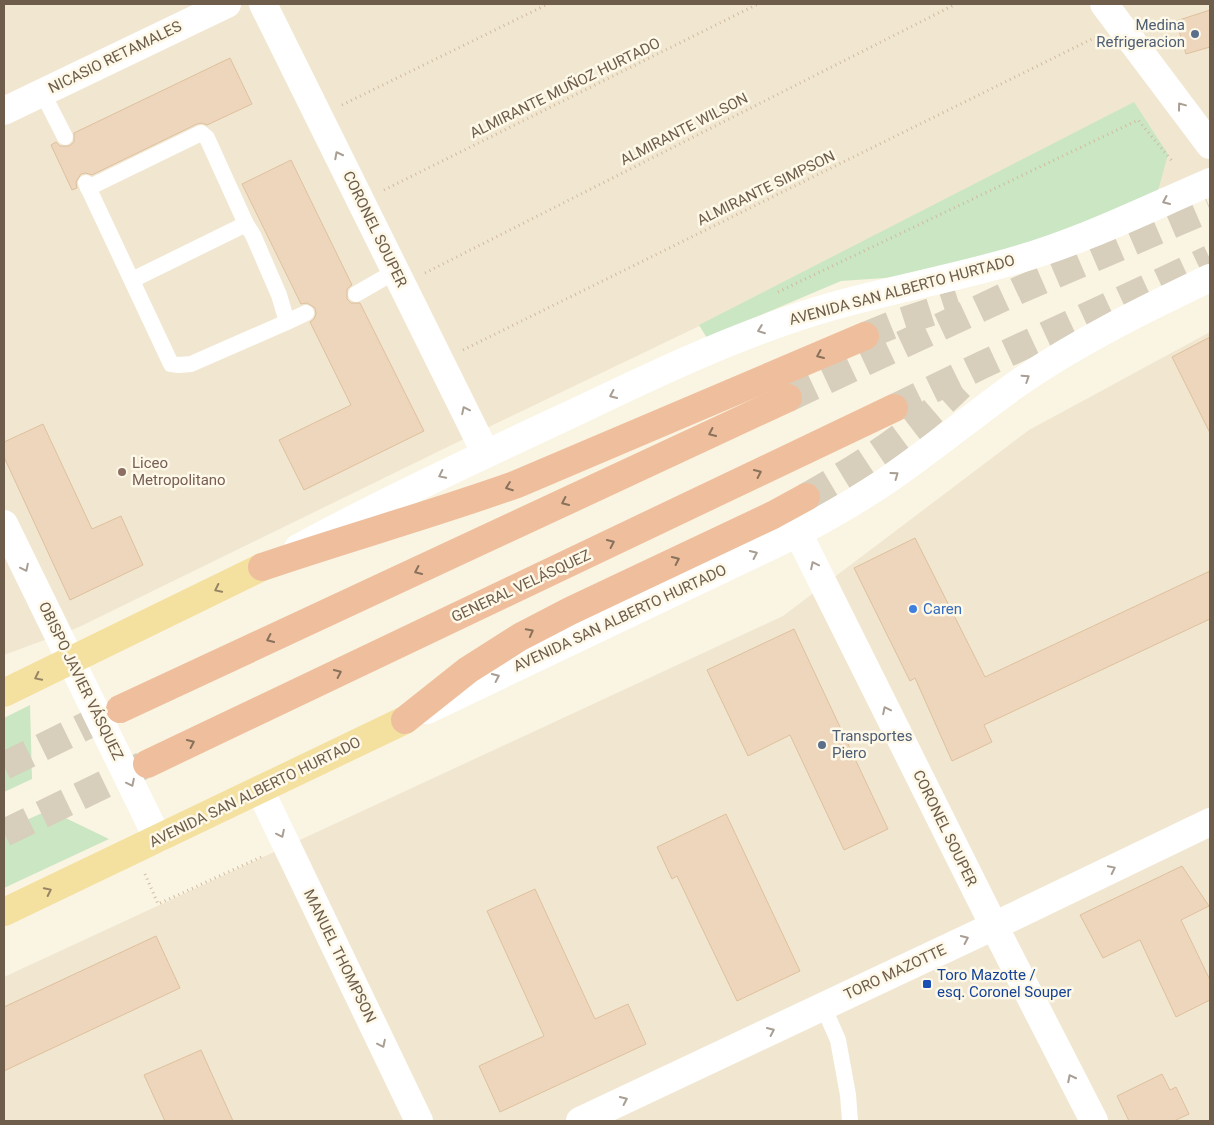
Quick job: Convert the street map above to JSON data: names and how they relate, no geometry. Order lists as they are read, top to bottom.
{
  "streets": {
    "highway": ["GENERAL VELÁSQUEZ"],
    "main road": ["AVENIDA SAN ALBERTO HURTADO"],
    "street": [
      "NICASIO RETAMALES",
      "CORONEL SOUPER",
      "OBISPO JAVIER VÁSQUEZ",
      "MANUEL THOMPSON",
      "TORO MAZOTTE"
    ],
    "path": ["ALMIRANTE MUÑOZ HURTADO", "ALMIRANTE WILSON", "ALMIRANTE SIMPSON"]
  },
  "crossings": [
    ["CORONEL SOUPER", "AVENIDA SAN ALBERTO HURTADO"],
    ["CORONEL SOUPER", "TORO MAZOTTE"],
    ["AVENIDA SAN ALBERTO HURTADO", "OBISPO JAVIER VÁSQUEZ"],
    ["AVENIDA SAN ALBERTO HURTADO", "MANUEL THOMPSON"]
  ],
  "one_way": [
    "CORONEL SOUPER",
    "OBISPO JAVIER VÁSQUEZ",
    "MANUEL THOMPSON",
    "TORO MAZOTTE"
  ],
  "places": {
    "other": [
      "Medina Refrigeracion",
      "Liceo Metropolitano",
      "Caren",
      "Transportes Piero"
    ],
    "transit": ["Toro Mazotte / esq. Coronel Souper"]
  }
}
